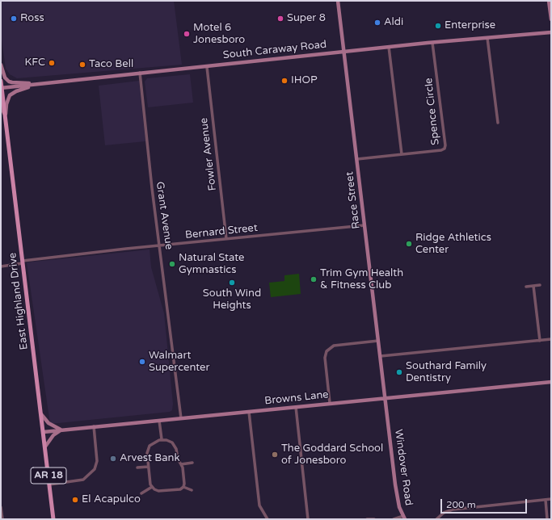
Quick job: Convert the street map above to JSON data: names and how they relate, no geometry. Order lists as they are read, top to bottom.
{
  "streets": {
    "main road": ["East Highland Drive", "AR 18"],
    "street": [
      "South Caraway Road",
      "Spence Circle",
      "Fowler Avenue",
      "Race Street",
      "Grant Avenue",
      "Bernard Street",
      "Browns Lane",
      "Windover Road"
    ]
  },
  "crossings": [
    ["South Caraway Road", "Spence Circle"],
    ["South Caraway Road", "Fowler Avenue"],
    ["South Caraway Road", "Race Street"],
    ["South Caraway Road", "Grant Avenue"],
    ["South Caraway Road", "East Highland Drive"],
    ["Spence Circle", "Race Street"],
    ["Fowler Avenue", "Bernard Street"],
    ["Race Street", "Bernard Street"],
    ["Race Street", "Browns Lane"],
    ["Race Street", "Windover Road"],
    ["Grant Avenue", "Bernard Street"],
    ["Grant Avenue", "Browns Lane"],
    ["Bernard Street", "East Highland Drive"],
    ["East Highland Drive", "Browns Lane"],
    ["Browns Lane", "Windover Road"]
  ],
  "places": [
    "Ross",
    "Super 8",
    "Aldi",
    "Enterprise",
    "Motel 6 Jonesboro",
    "KFC",
    "Taco Bell",
    "IHOP",
    "Ridge Athletics Center",
    "Natural State Gymnastics",
    "Trim Gym Health & Fitness Club",
    "South Wind Heights",
    "Walmart Supercenter",
    "Southard Family Dentistry",
    "The Goddard School of Jonesboro",
    "Arvest Bank",
    "El Acapulco"
  ],
  "scale_bar": "200 m"
}
